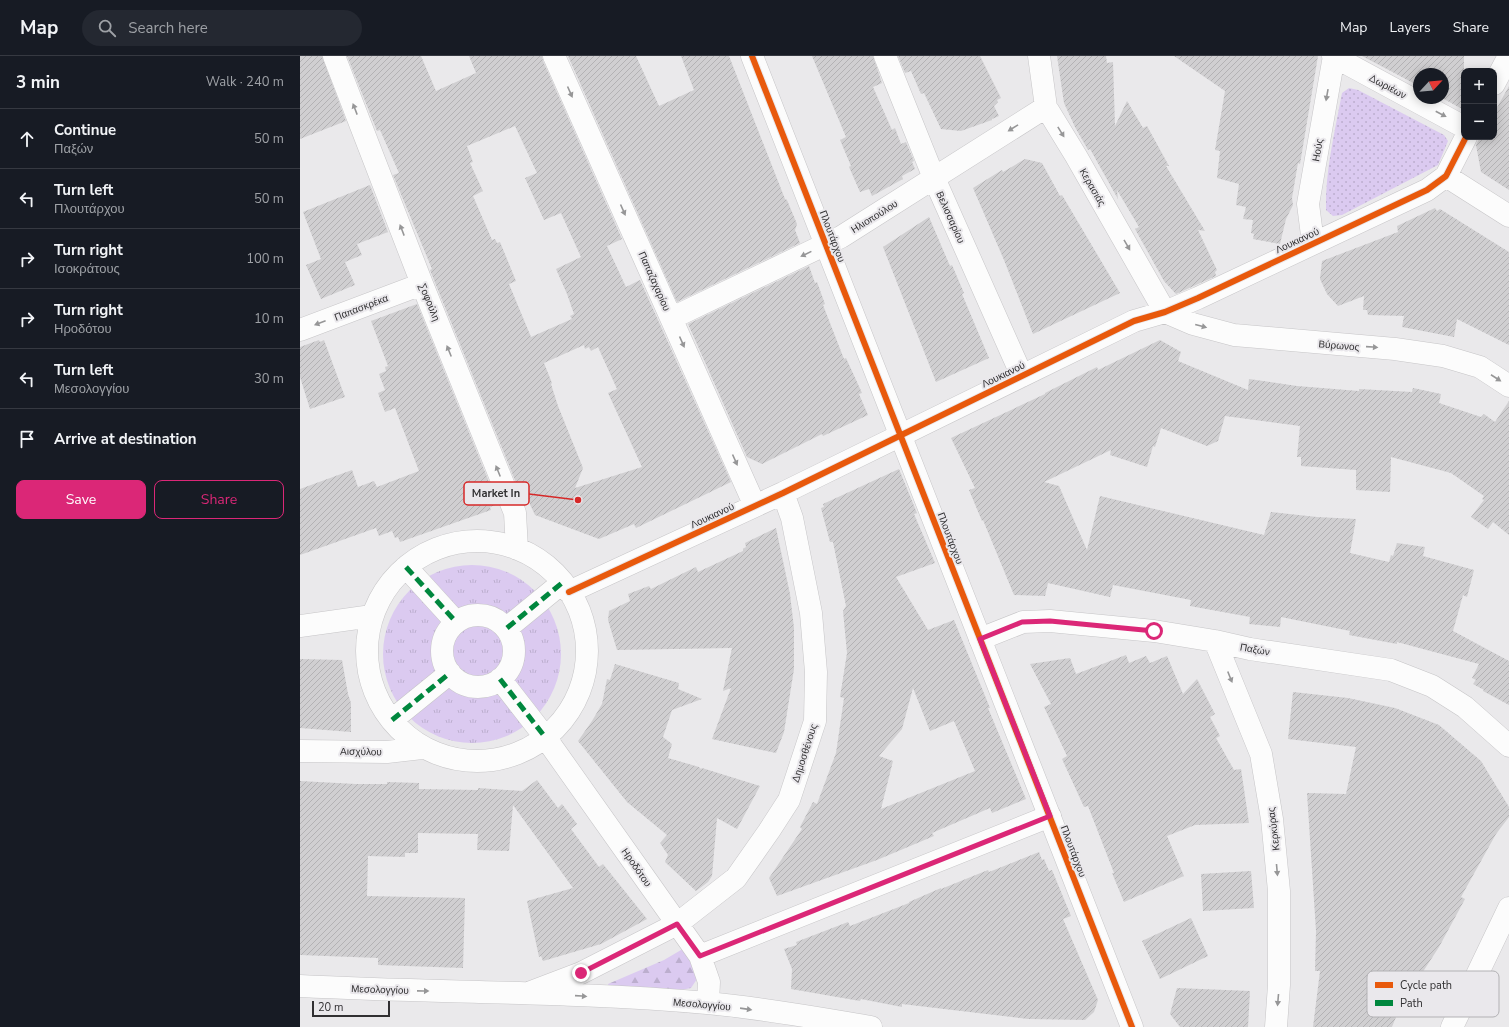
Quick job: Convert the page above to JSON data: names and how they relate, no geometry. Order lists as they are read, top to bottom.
{
  "streets": {
    "street": [
      "Δωριέων",
      "Ηούς",
      "Κερασιάς",
      "Ηλιοπούλου",
      "Βελισσαρίου",
      "Πλουτάρχου",
      "Λουκιανού",
      "Παπαζαχαρίου",
      "Σοφούλη",
      "Παπασκρέκα",
      "Βύρωνος",
      "Παξών",
      "Αισχύλου",
      "Δημοσθένους",
      "Κερκύρας",
      "Ηροδότου",
      "Μεσολογγίου"
    ]
  },
  "crossings": [
    ["Δωριέων", "Ηούς"],
    ["Ηούς", "Λουκιανού"],
    ["Κερασιάς", "Ηλιοπούλου"],
    ["Κερασιάς", "Λουκιανού"],
    ["Κερασιάς", "Βύρωνος"],
    ["Ηλιοπούλου", "Βελισσαρίου"],
    ["Ηλιοπούλου", "Πλουτάρχου"],
    ["Ηλιοπούλου", "Παπαζαχαρίου"],
    ["Βελισσαρίου", "Λουκιανού"],
    ["Πλουτάρχου", "Λουκιανού"],
    ["Πλουτάρχου", "Παξών"],
    ["Λουκιανού", "Παπαζαχαρίου"],
    ["Λουκιανού", "Βύρωνος"],
    ["Λουκιανού", "Δημοσθένους"],
    ["Λουκιανού", "Ηροδότου"],
    ["Σοφούλη", "Παπασκρέκα"],
    ["Παξών", "Κερκύρας"],
    ["Δημοσθένους", "Ηροδότου"],
    ["Δημοσθένους", "Μεσολογγίου"],
    ["Ηροδότου", "Μεσολογγίου"]
  ],
  "one_way": [
    "Δωριέων",
    "Ηούς",
    "Κερασιάς",
    "Ηλιοπούλου",
    "Παπαζαχαρίου",
    "Σοφούλη",
    "Παπασκρέκα",
    "Βύρωνος",
    "Κερκύρας",
    "Μεσολογγίου"
  ],
  "places": ["Market In"],
  "legend": ["Cycle path", "Path"],
  "scale_bar": "20 m",
  "north": "top right",
  "page": {
    "header": "Map",
    "search": "Search here",
    "nav": ["Map", "Layers", "Share"],
    "heading": ["3 min", "Walk · 240 m"],
    "map_buttons": ["+", "−"],
    "list": [
      ["Continue", "Παξών", "50 m"],
      ["Turn left", "Πλουτάρχου", "50 m"],
      ["Turn right", "Ισοκράτους", "100 m"],
      ["Turn right", "Ηροδότου", "10 m"],
      ["Turn left", "Μεσολογγίου", "30 m"],
      "Arrive at destination"
    ],
    "buttons": ["Save", "Share"],
    "scale": "20 m"
  }
}
